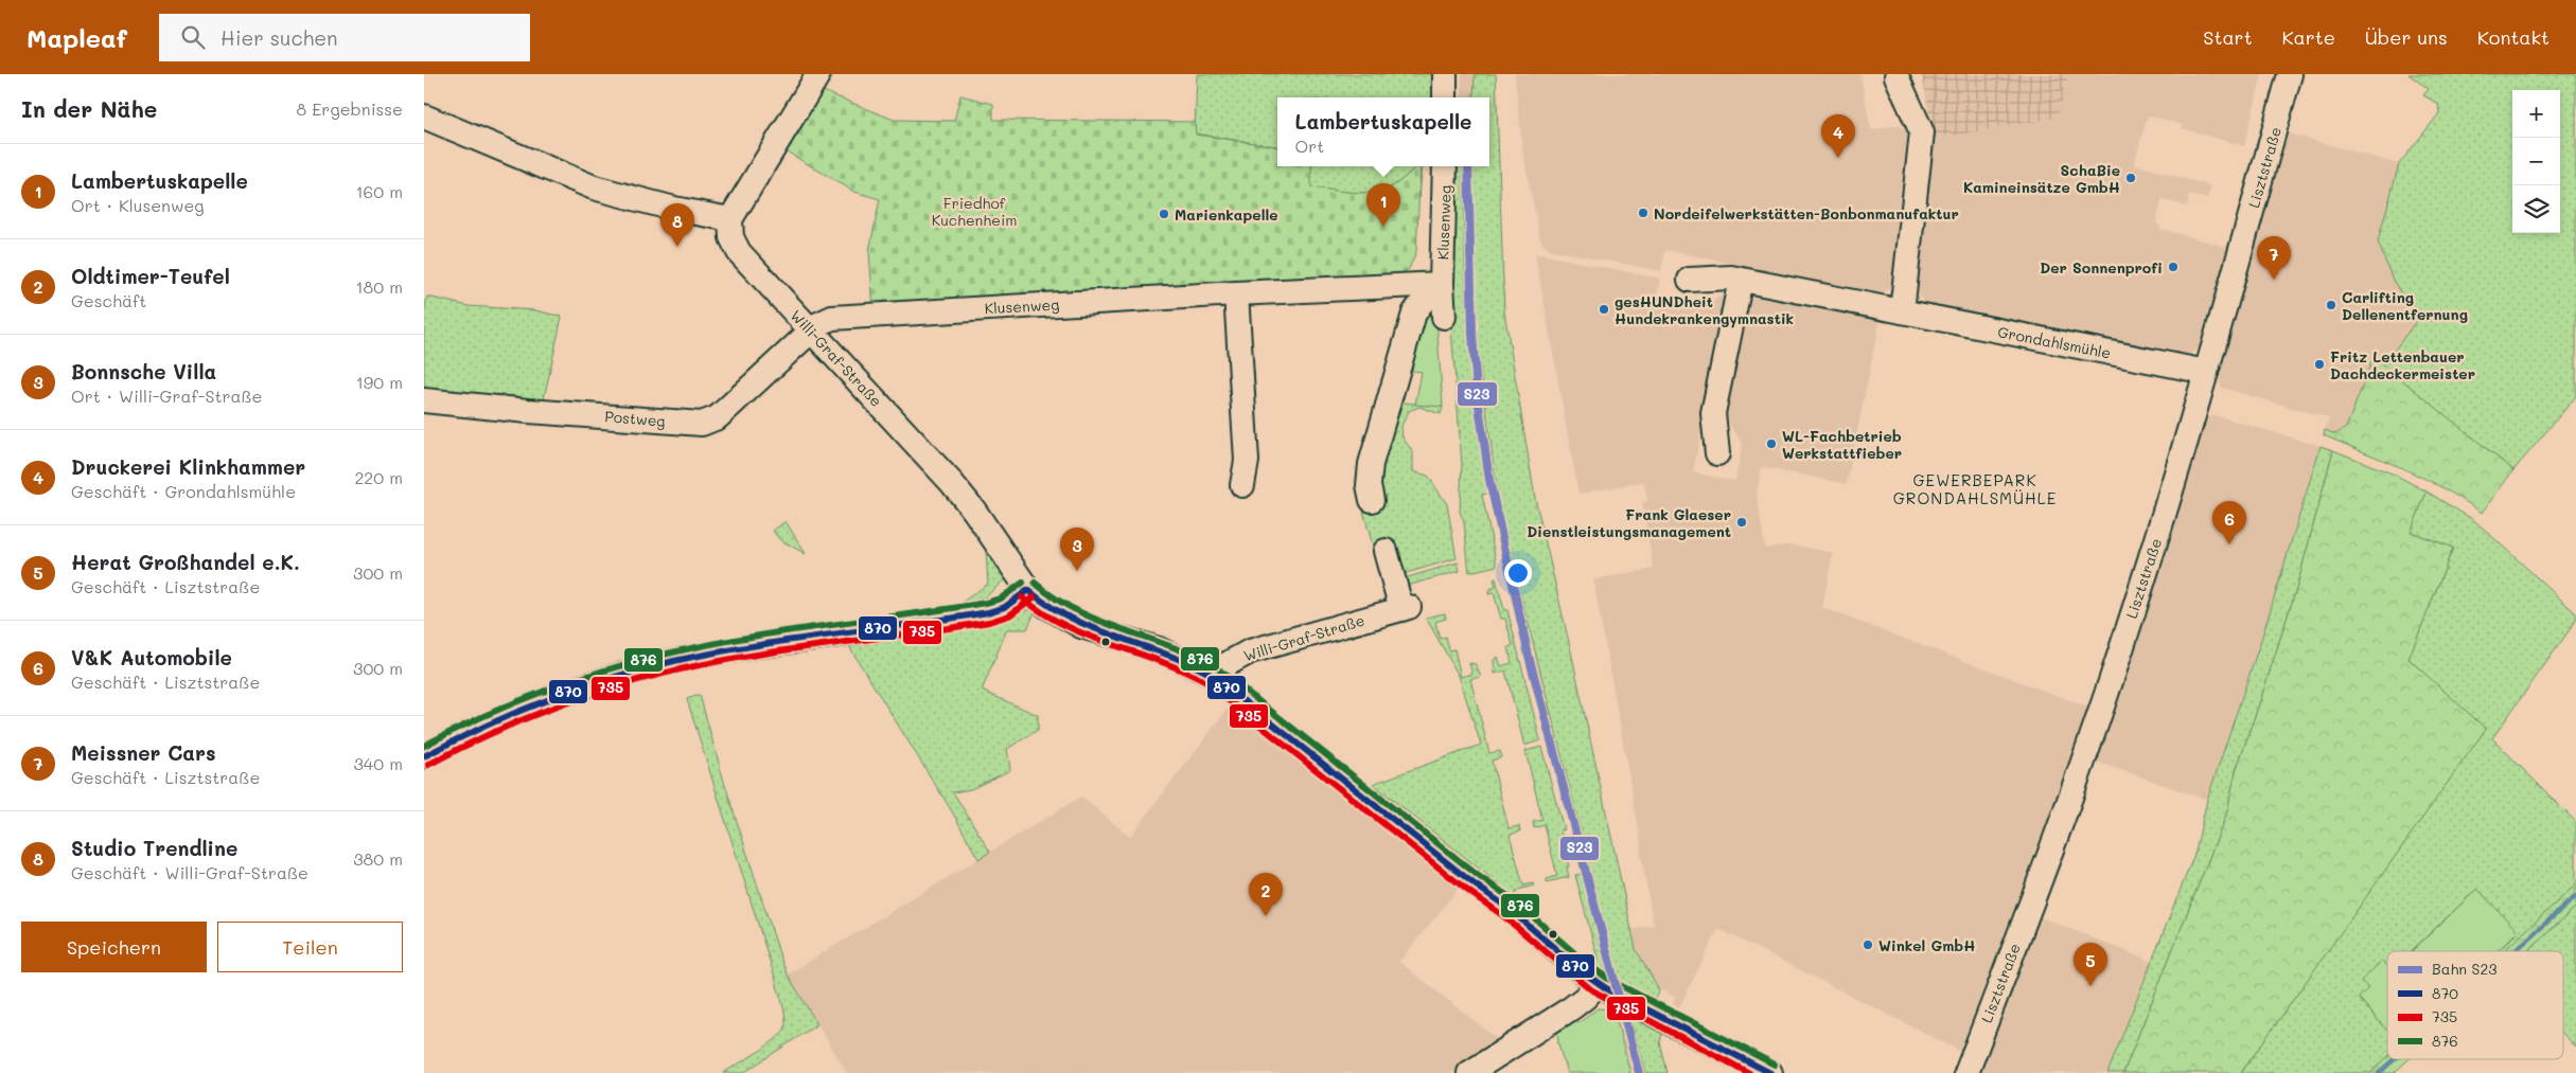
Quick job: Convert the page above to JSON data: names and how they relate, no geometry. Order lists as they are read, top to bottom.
{
  "streets": {
    "street": [
      "Lisztstraße",
      "Klusenweg",
      "Grondahlsmühle",
      "Willi-Graf-Straße",
      "Postweg"
    ]
  },
  "crossings": [
    ["Lisztstraße", "Grondahlsmühle"],
    ["Klusenweg", "Willi-Graf-Straße"],
    ["Klusenweg", "Postweg"],
    ["Willi-Graf-Straße", "Postweg"]
  ],
  "districts": ["GEWERBEPARK GRONDAHLSMÜHLE"],
  "parks": ["Friedhof Kuchenheim"],
  "places": [
    "SchaBie Kamineinsätze GmbH",
    "Nordeifelwerkstätten-Bonbonmanufaktur",
    "Marienkapelle",
    "Der Sonnenprofi",
    "Carlifting Dellenentfernung",
    "gesHUNDheit Hundekrankengymnastik",
    "Fritz Lettenbauer Dachdeckermeister",
    "WL-Fachbetrieb Werkstattfieber",
    "Frank Glaeser Dienstleistungsmanagement",
    "Winkel GmbH"
  ],
  "lines": [
    "rail line S23",
    "transit line 876",
    "transit line 870",
    "transit line 735"
  ],
  "legend": [
    "Bahn S23",
    "870",
    "735",
    "876"
  ],
  "page": {
    "header": "Mapleaf",
    "search": "Hier suchen",
    "nav": [
      "Start",
      "Karte",
      "Über uns",
      "Kontakt"
    ],
    "heading": ["In der Nähe", "8 Ergebnisse"],
    "map_buttons": ["+", "−"],
    "popup": ["Lambertuskapelle", "Ort"],
    "pins": [
      "4",
      "1",
      "8",
      "7",
      "6",
      "3",
      "2",
      "5"
    ],
    "list": [
      {
        "mark": "1",
        "name": "Lambertuskapelle",
        "note": "Ort · Klusenweg",
        "value": "160 m"
      },
      {
        "mark": "2",
        "name": "Oldtimer-Teufel",
        "note": "Geschäft",
        "value": "180 m"
      },
      {
        "mark": "3",
        "name": "Bonnsche Villa",
        "note": "Ort · Willi-Graf-Straße",
        "value": "190 m"
      },
      {
        "mark": "4",
        "name": "Druckerei Klinkhammer",
        "note": "Geschäft · Grondahlsmühle",
        "value": "220 m"
      },
      {
        "mark": "5",
        "name": "Herat Großhandel e.K.",
        "note": "Geschäft · Lisztstraße",
        "value": "300 m"
      },
      {
        "mark": "6",
        "name": "V&K Automobile",
        "note": "Geschäft · Lisztstraße",
        "value": "300 m"
      },
      {
        "mark": "7",
        "name": "Meissner Cars",
        "note": "Geschäft · Lisztstraße",
        "value": "340 m"
      },
      {
        "mark": "8",
        "name": "Studio Trendline",
        "note": "Geschäft · Willi-Graf-Straße",
        "value": "380 m"
      }
    ],
    "buttons": ["Speichern", "Teilen"]
  }
}
